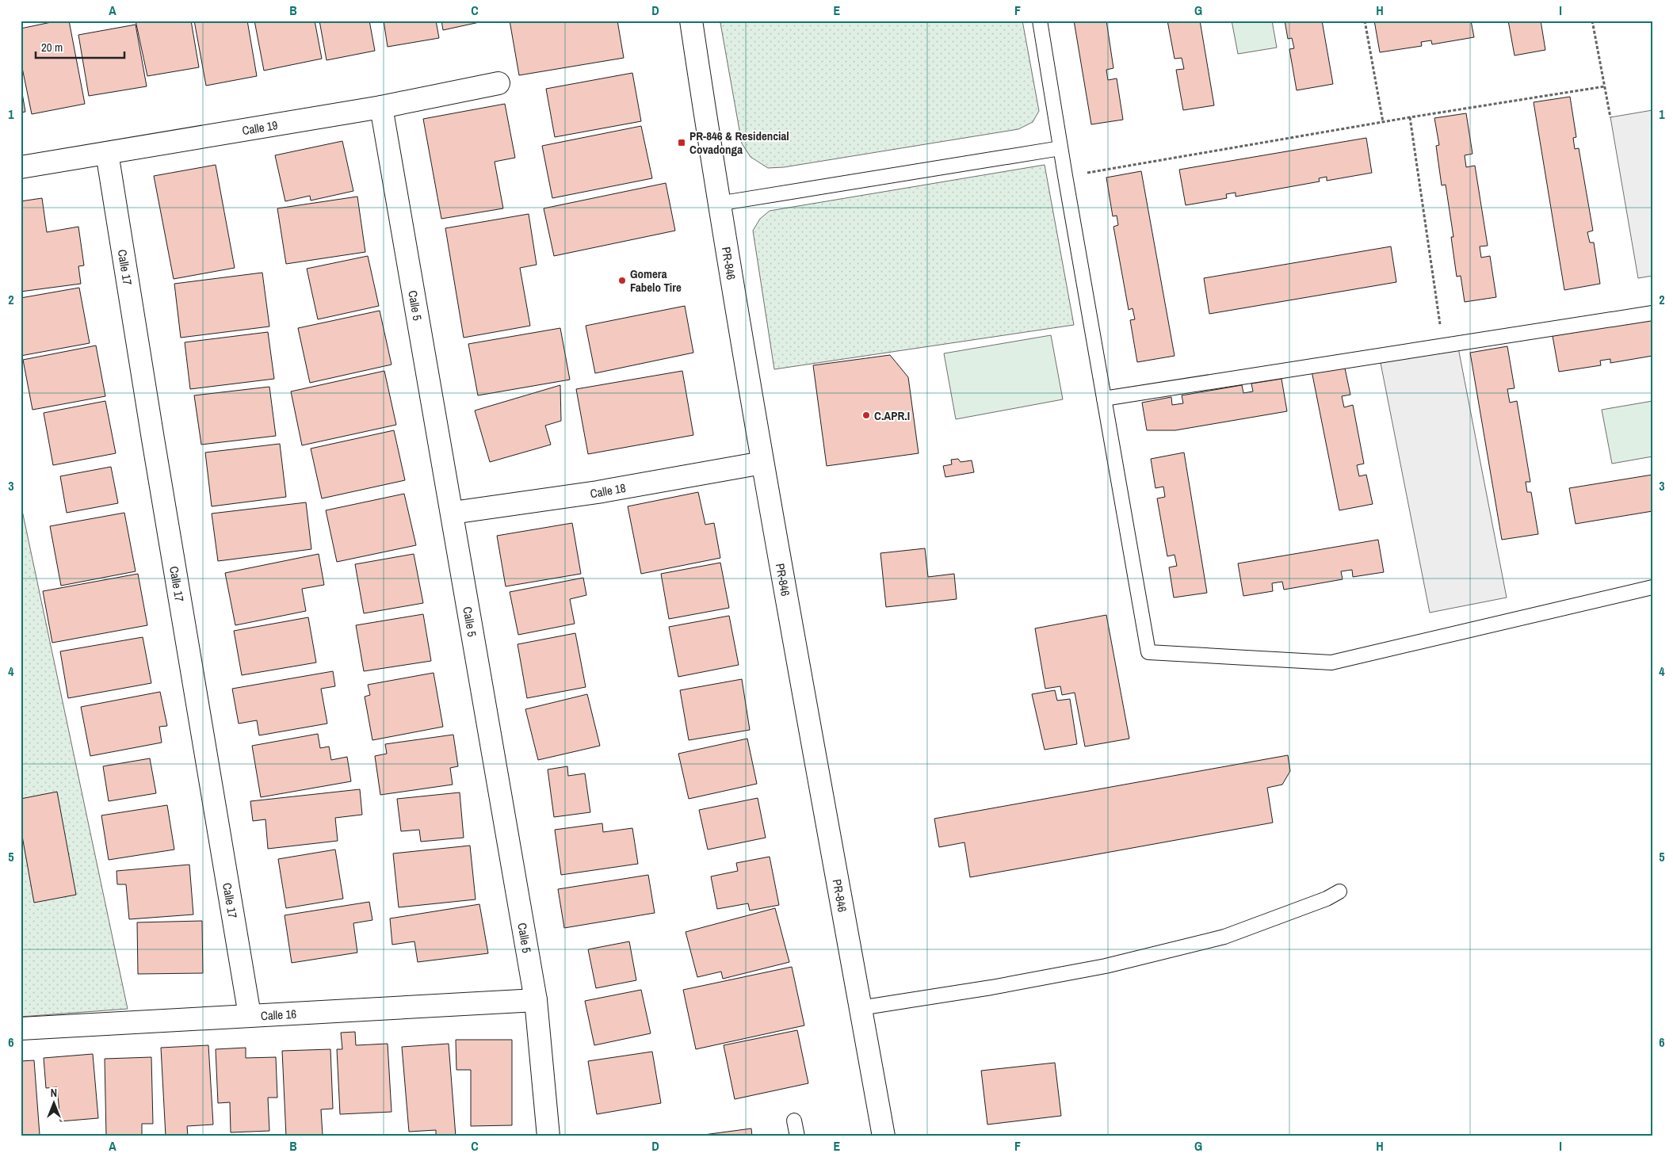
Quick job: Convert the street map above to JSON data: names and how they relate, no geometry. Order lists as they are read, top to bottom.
{
  "streets": {
    "street": [
      "Calle 19",
      "PR-846",
      "Calle 17",
      "Calle 5",
      "Calle 18",
      "Calle 16"
    ]
  },
  "crossings": [
    ["Calle 19", "Calle 17"],
    ["Calle 19", "Calle 5"],
    ["PR-846", "Calle 18"],
    ["Calle 17", "Calle 16"],
    ["Calle 5", "Calle 18"],
    ["Calle 5", "Calle 16"]
  ],
  "places": {
    "transit": ["PR-846 & Residencial Covadonga"],
    "other": ["Gomera Fabelo Tire", "C.APR.I"]
  },
  "scale_bar": "20 m",
  "north": "top",
  "grid": {
    "columns": [
      "A",
      "B",
      "C",
      "D",
      "E",
      "F",
      "G",
      "H",
      "I"
    ],
    "rows": [
      "1",
      "2",
      "3",
      "4",
      "5",
      "6"
    ]
  }
}
